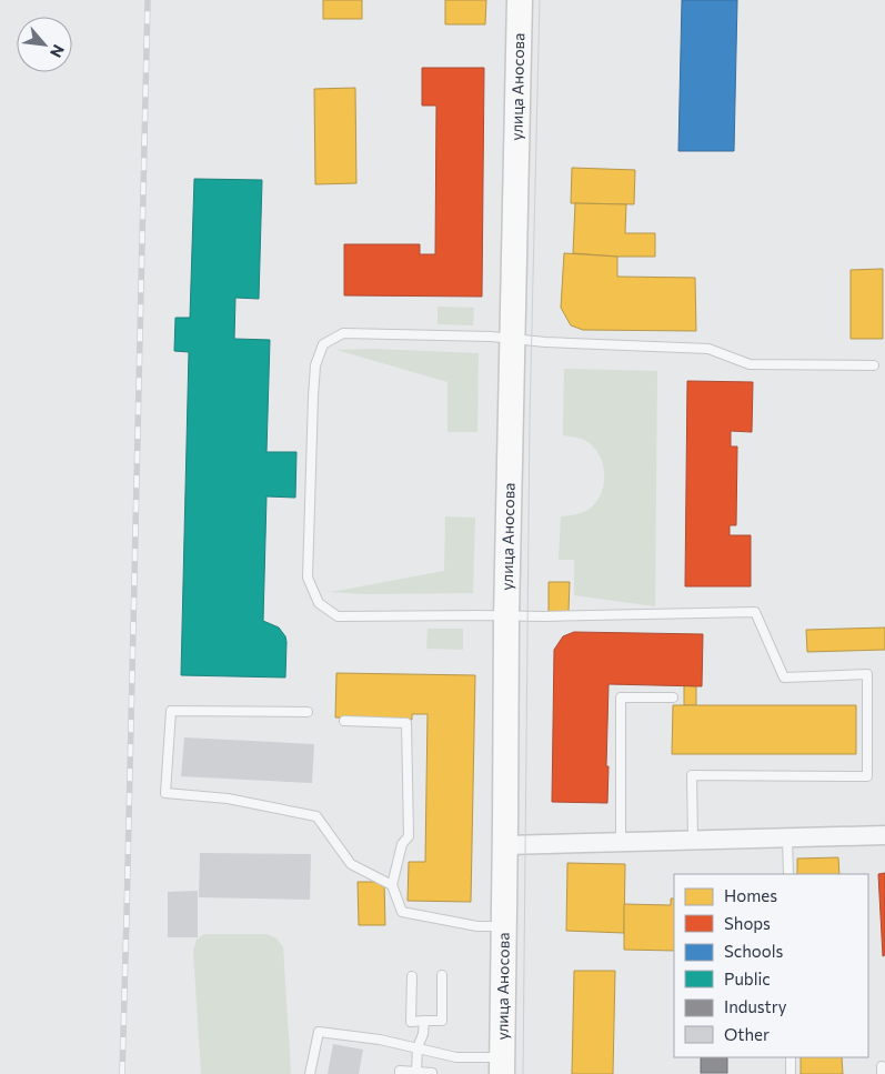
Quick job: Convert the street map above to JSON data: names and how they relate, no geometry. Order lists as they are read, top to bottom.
{
  "streets": {
    "main road": ["улица Аносова"]
  },
  "legend": [
    "Homes",
    "Shops",
    "Schools",
    "Public",
    "Industry",
    "Other"
  ],
  "north": "bottom right"
}
